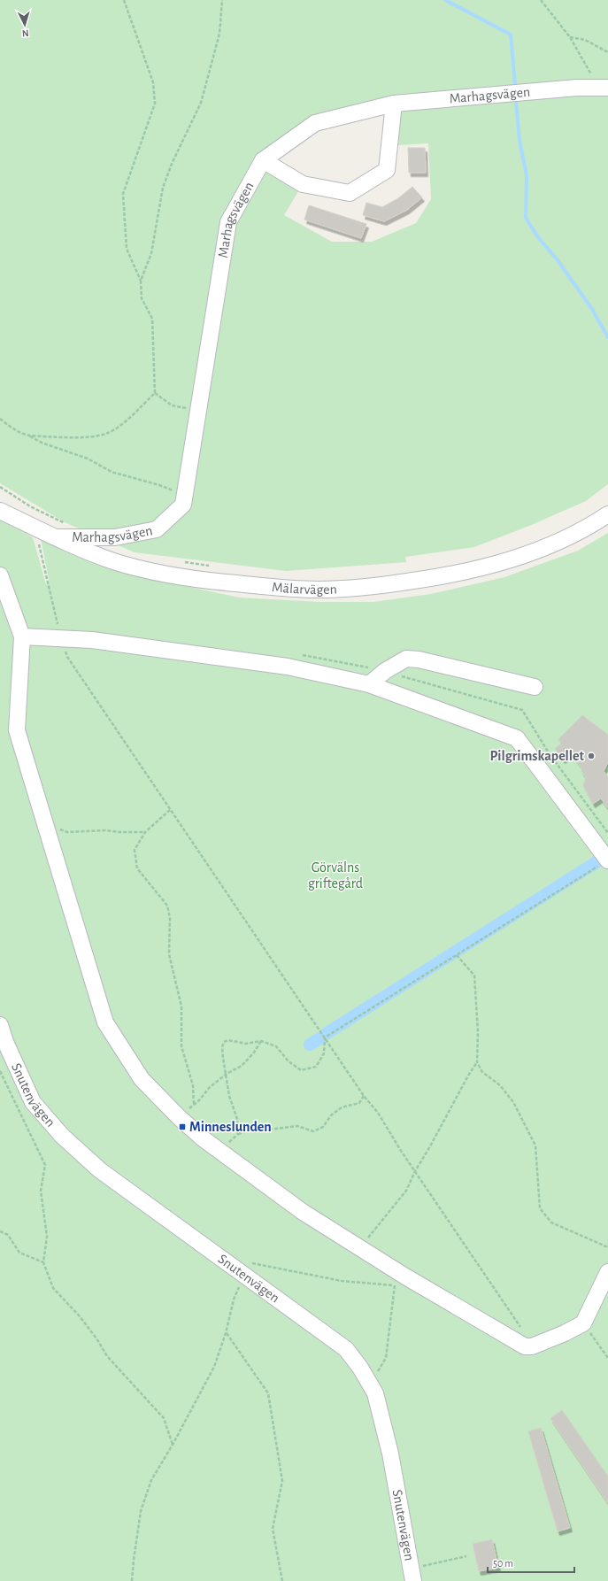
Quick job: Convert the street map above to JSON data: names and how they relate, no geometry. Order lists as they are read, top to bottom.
{
  "streets": {
    "street": ["Marhagsvägen", "Mälarvägen", "Snutenvägen"]
  },
  "crossings": [
    ["Marhagsvägen", "Mälarvägen"]
  ],
  "parks": ["Görvälns griftegård"],
  "places": {
    "other": ["Pilgrimskapellet"],
    "transit": ["Minneslunden"]
  },
  "scale_bar": "50 m",
  "north": "bottom"
}
